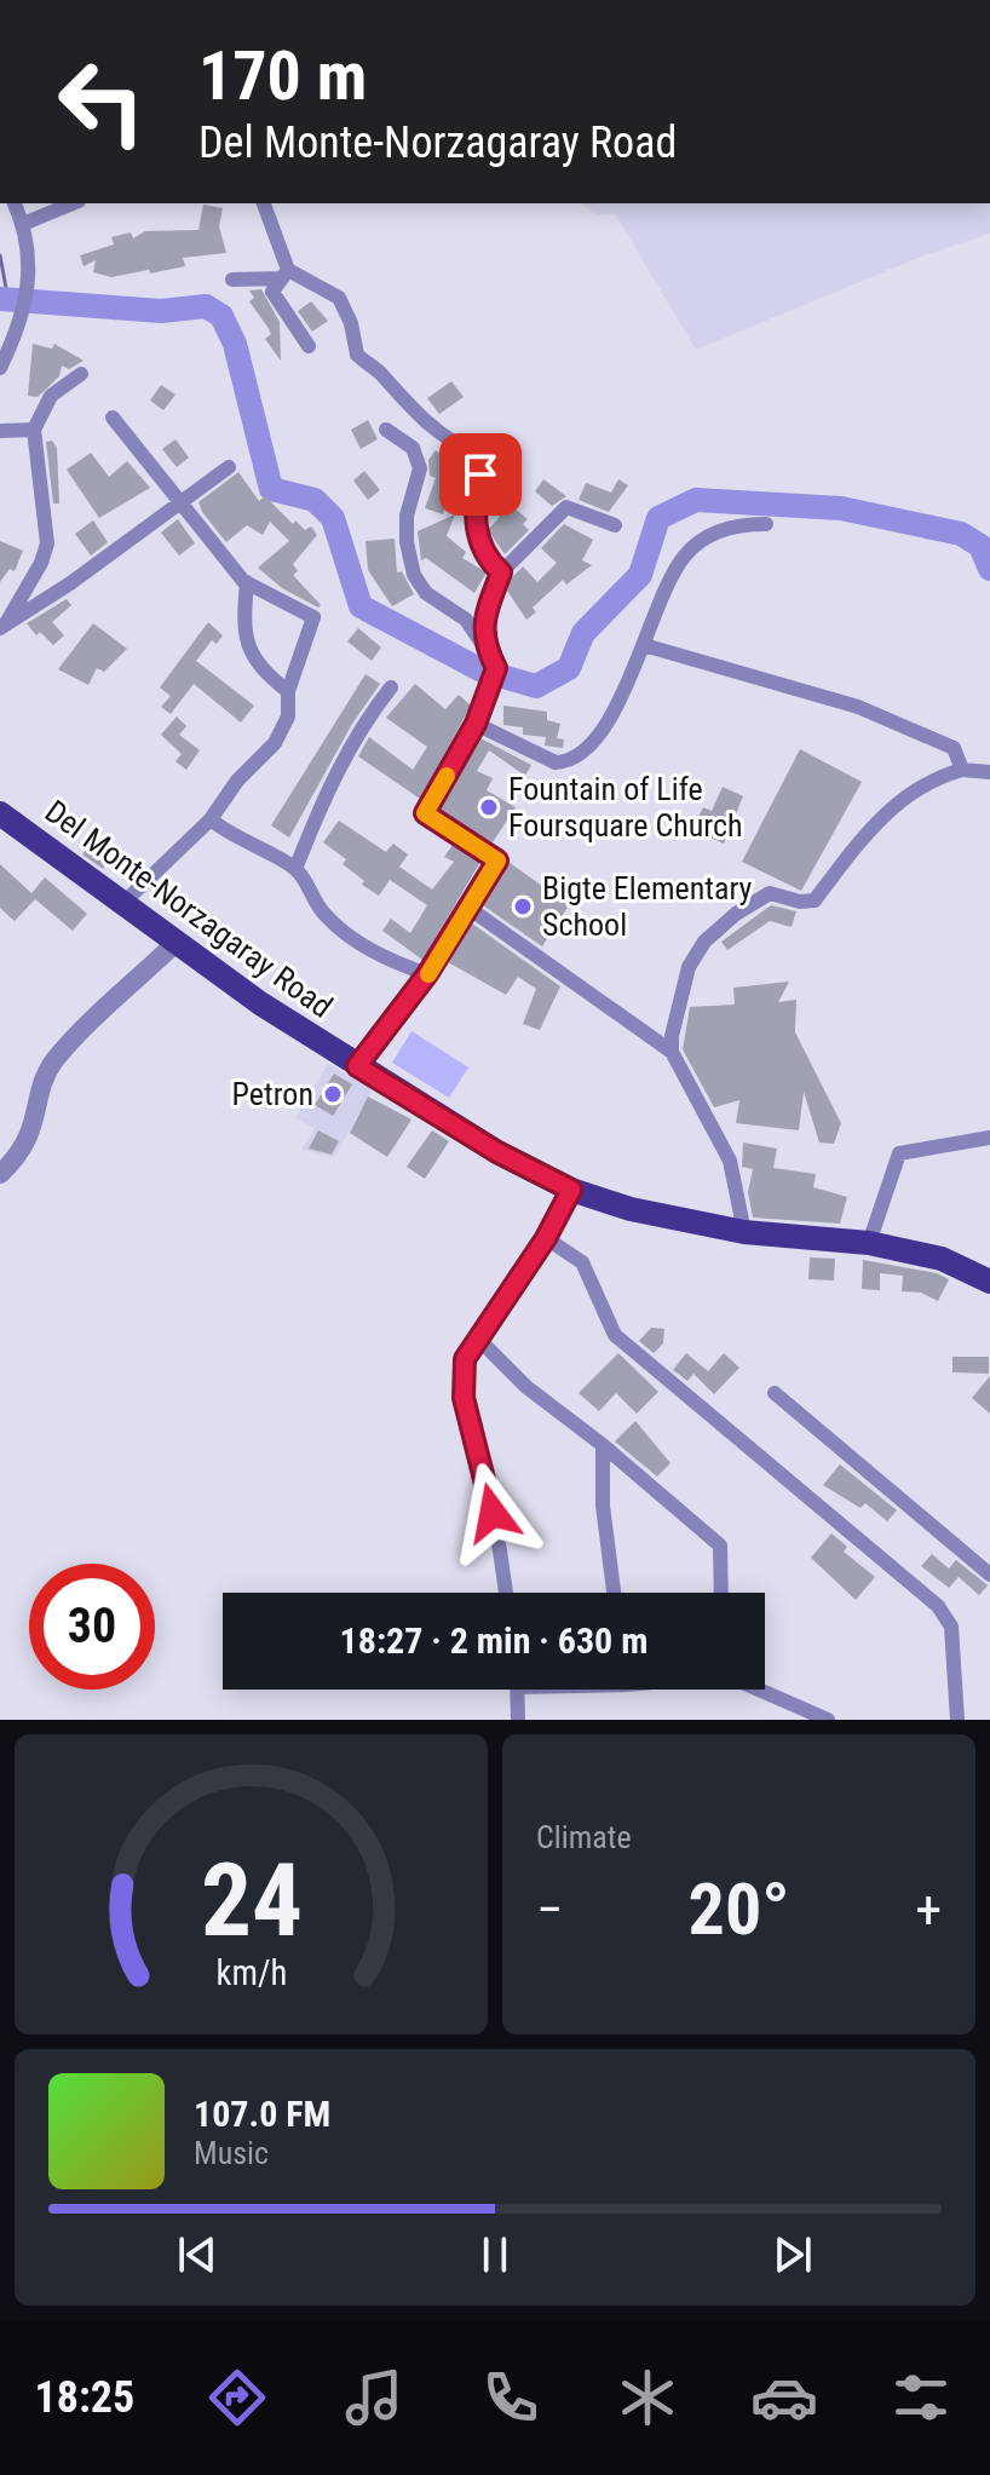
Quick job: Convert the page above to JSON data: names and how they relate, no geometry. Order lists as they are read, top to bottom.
{
  "streets": {
    "main road": ["Del Monte-Norzagaray Road"]
  },
  "places": ["Fountain of Life Foursquare Church", "Bigte Elementary School", "Petron"],
  "page": {
    "turn": ["170 m", "Del Monte-Norzagaray Road"],
    "limit": "30",
    "trip": "18:27 · 2 min · 630 m",
    "tile": "Climate",
    "heat": ["−", "20°", "+"],
    "song": ["107.0 FM", "Music"],
    "tabs": "18:25",
    "gauge": ["24", "km/h"]
  }
}
